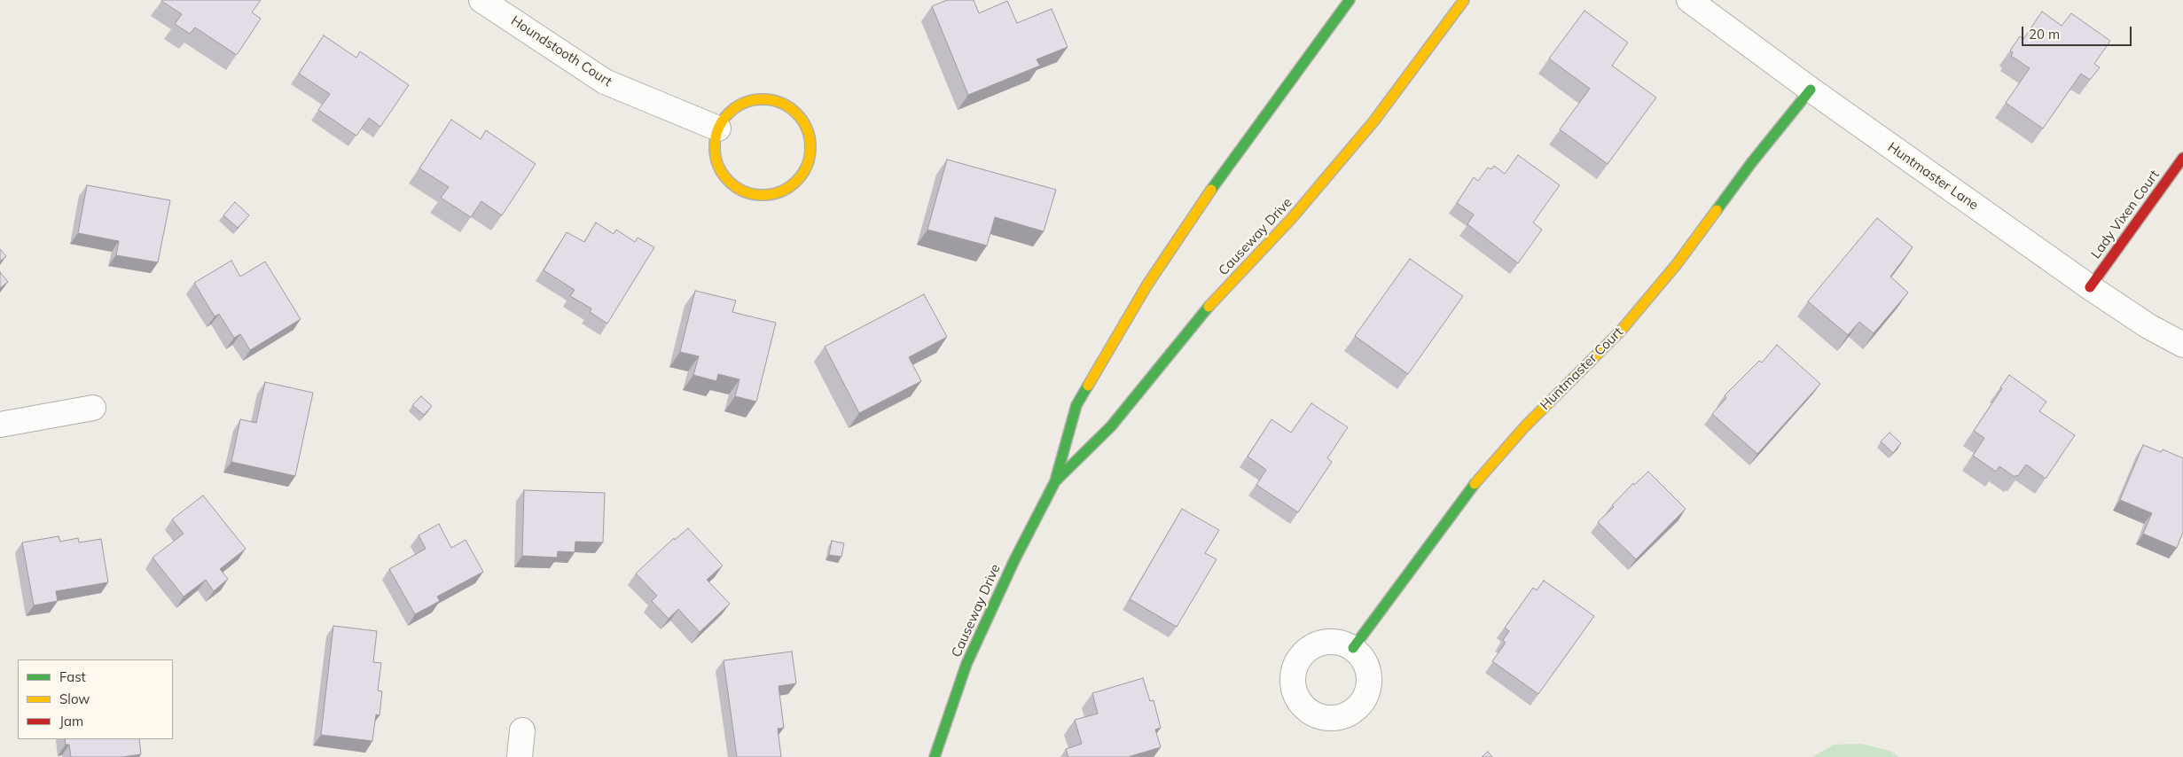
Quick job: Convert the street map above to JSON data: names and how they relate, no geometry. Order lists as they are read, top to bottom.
{
  "streets": {
    "street": [
      "Houndstooth Court",
      "Huntmaster Lane",
      "Lady Vixen Court",
      "Causeway Drive",
      "Huntmaster Court"
    ]
  },
  "crossings": [
    ["Huntmaster Lane", "Lady Vixen Court"],
    ["Huntmaster Lane", "Huntmaster Court"]
  ],
  "legend": ["Fast", "Slow", "Jam"],
  "scale_bar": "20 m"
}
